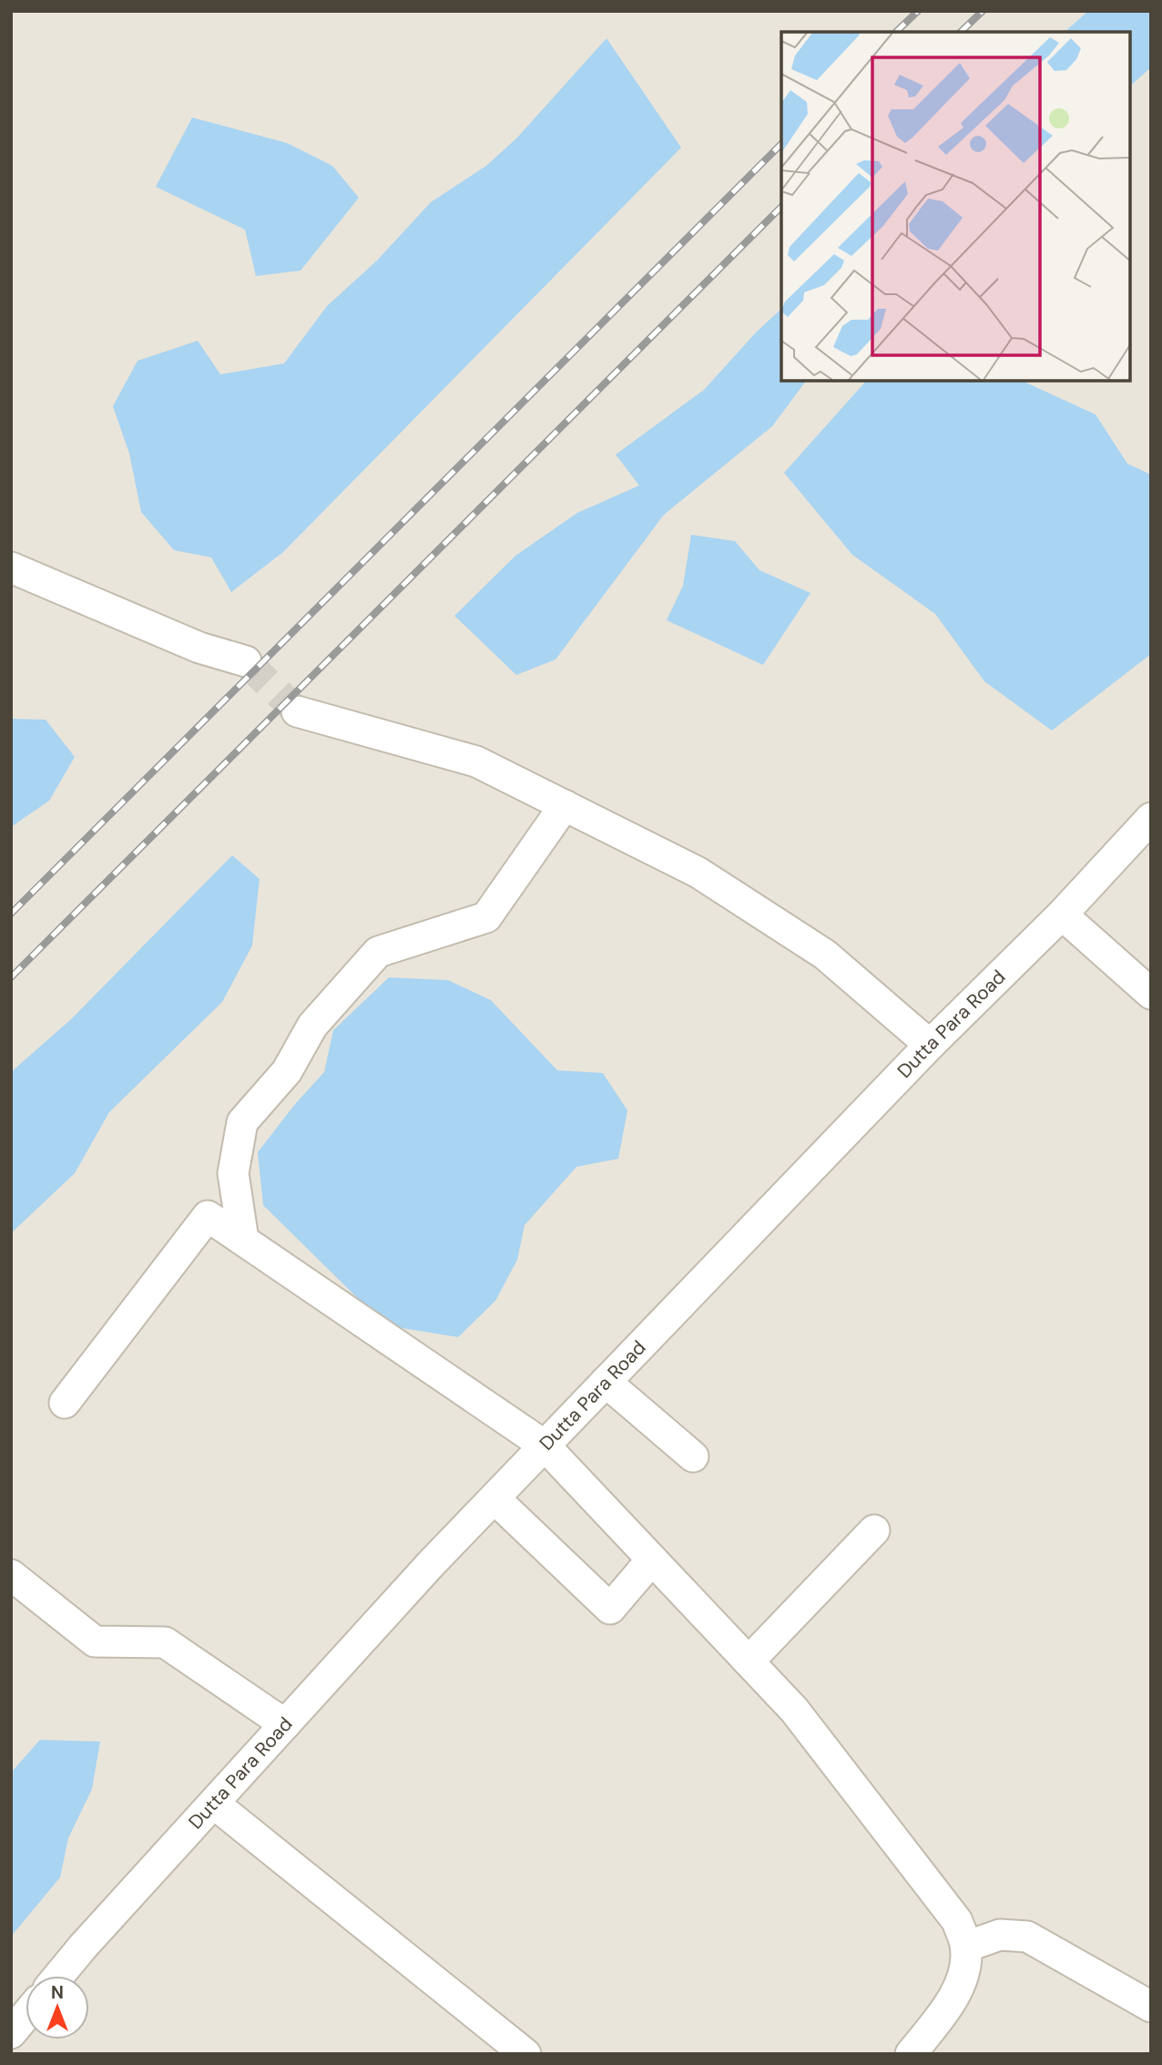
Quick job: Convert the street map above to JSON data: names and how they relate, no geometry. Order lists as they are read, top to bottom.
{
  "streets": {
    "street": ["Dutta Para Road"]
  },
  "north": "top"
}
